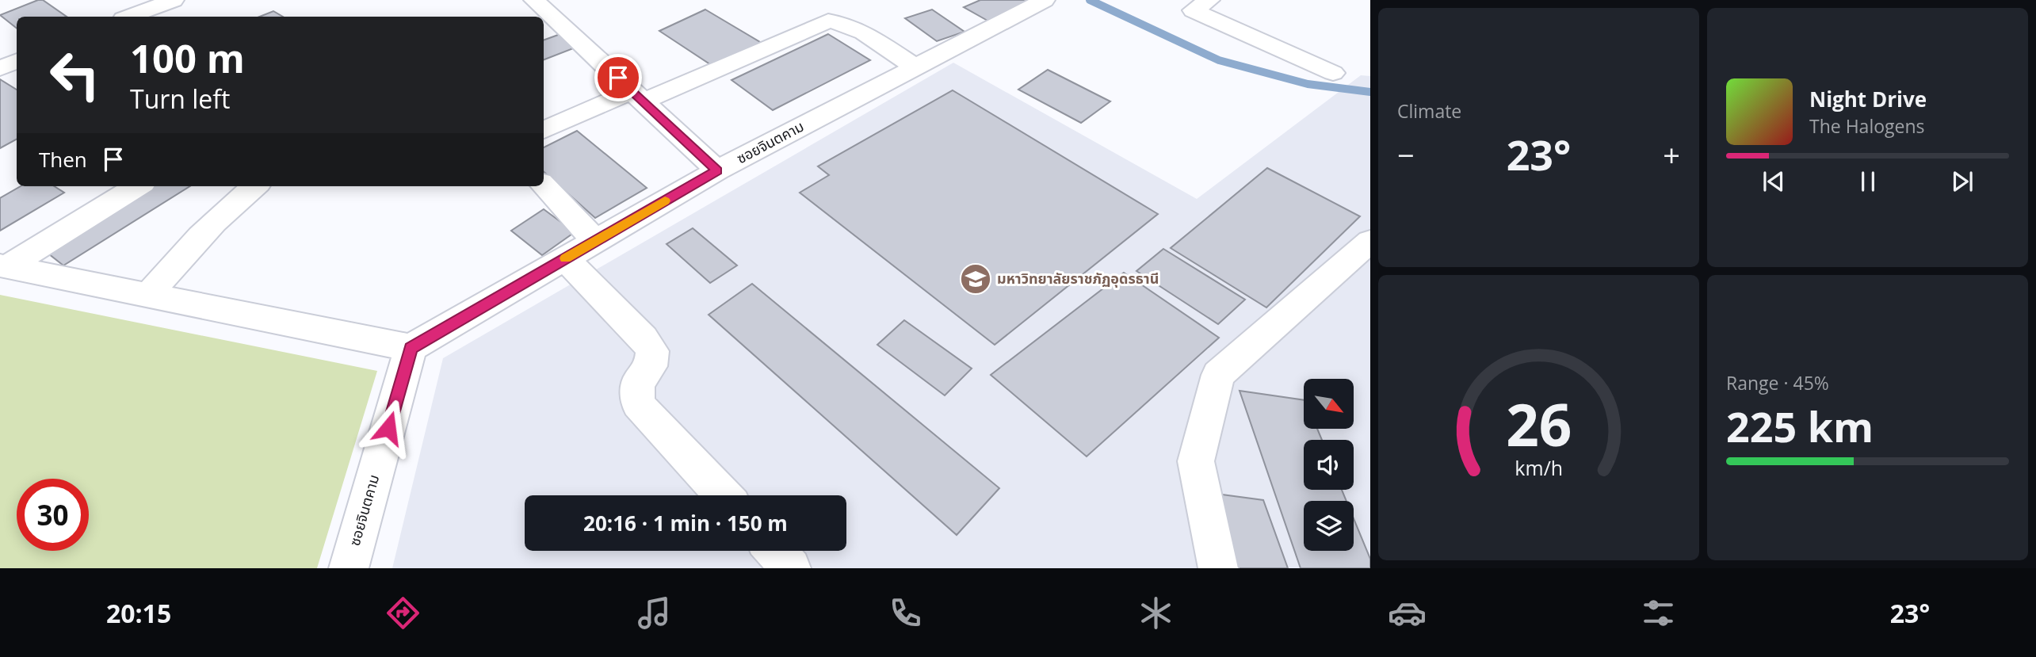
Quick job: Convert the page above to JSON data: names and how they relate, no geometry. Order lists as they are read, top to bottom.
{
  "streets": {
    "street": ["ซอยจินตคาม"]
  },
  "places": {
    "school or university": ["มหาวิทยาลัยราชภัฏอุดรธานี"]
  },
  "north": "bottom right",
  "page": {
    "tile": [
      "Climate",
      ["Range · 45%", "225 km"]
    ],
    "turn": ["100 m", "Turn left"],
    "song": ["Night Drive", "The Halogens"],
    "heat": ["−", "23°", "+"],
    "then": "Then",
    "limit": "30",
    "trip": "20:16 · 1 min · 150 m",
    "tabs": ["20:15", "23°"],
    "gauge": ["26", "km/h"]
  }
}
